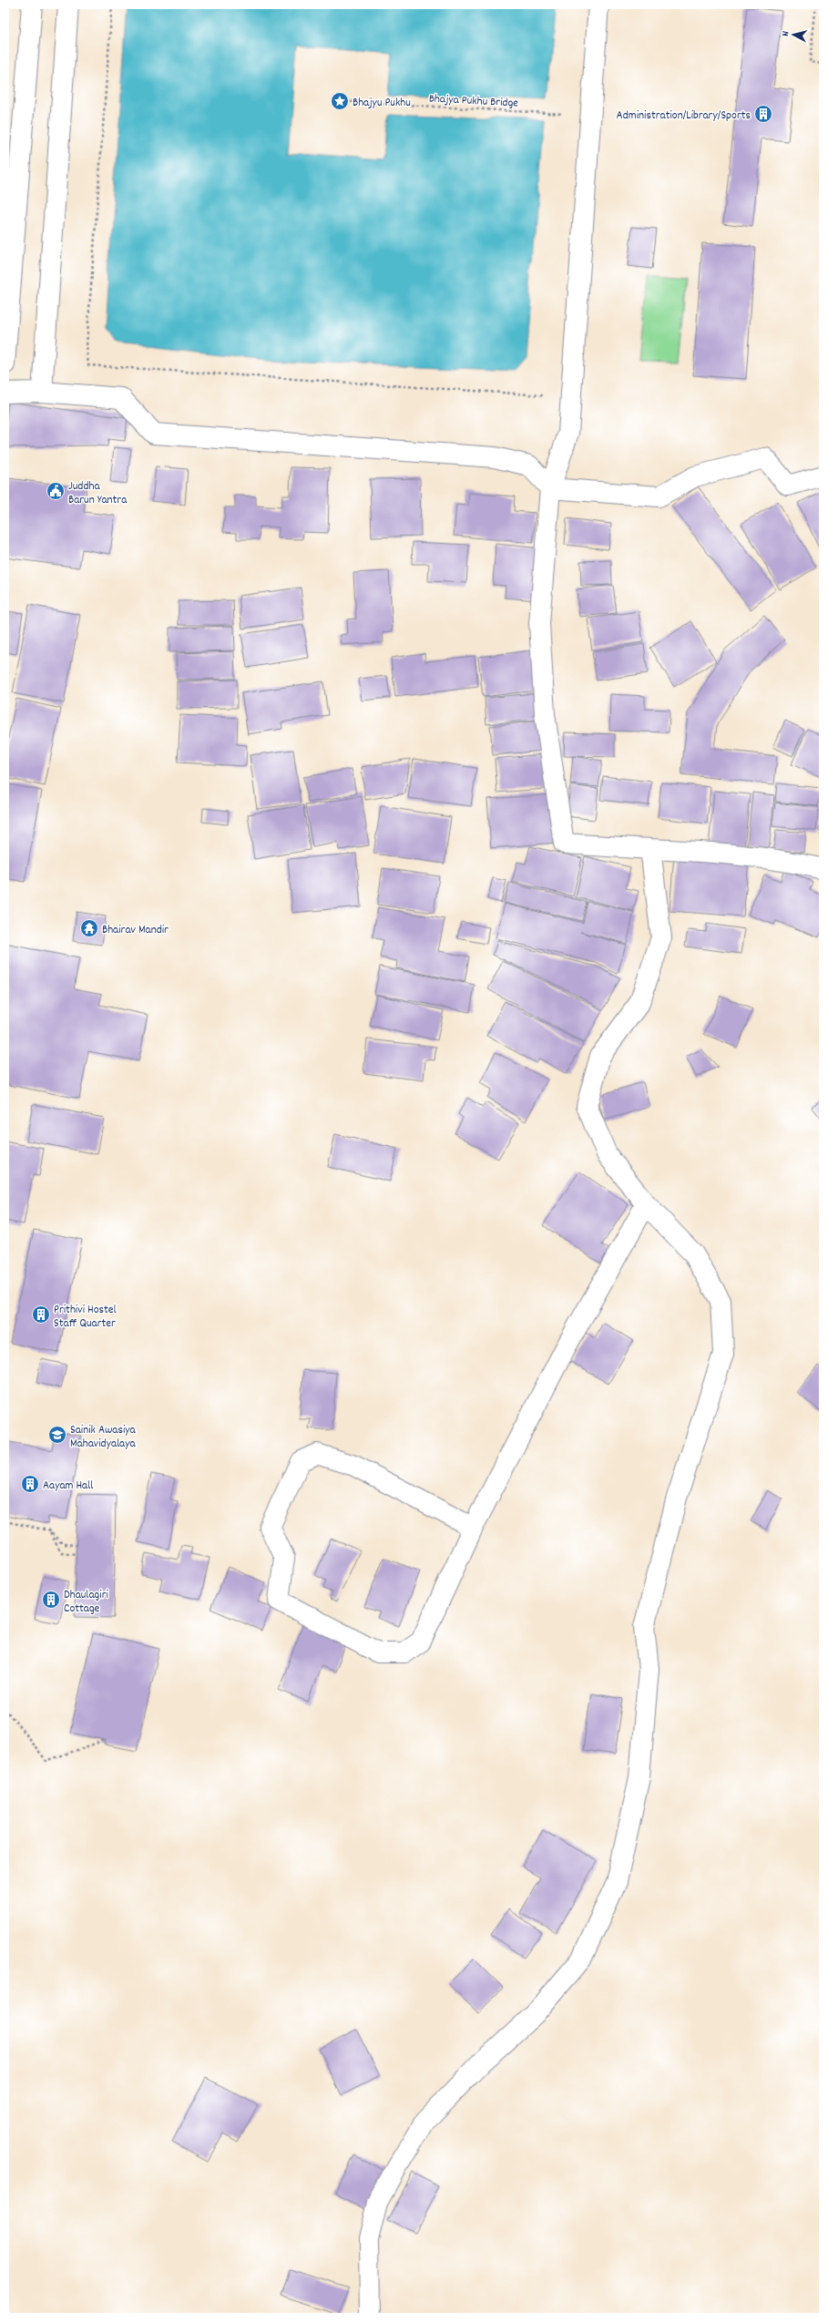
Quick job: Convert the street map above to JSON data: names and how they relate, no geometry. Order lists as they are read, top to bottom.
{
  "streets": {
    "path": ["Bhajya Pukhu Bridge"]
  },
  "places": {
    "place": ["Bhajyu Pukhu"],
    "building": [
      "Administration/Library/Sports",
      "Prithivi Hostel Staff Quarter",
      "Aayam Hall",
      "Dhaulagiri Cottage"
    ],
    "public building": ["Juddha Barun Yantra"],
    "temple": ["Bhairav Mandir"],
    "school or university": ["Sainik Awasiya Mahavidyalaya"]
  },
  "north": "left"
}
